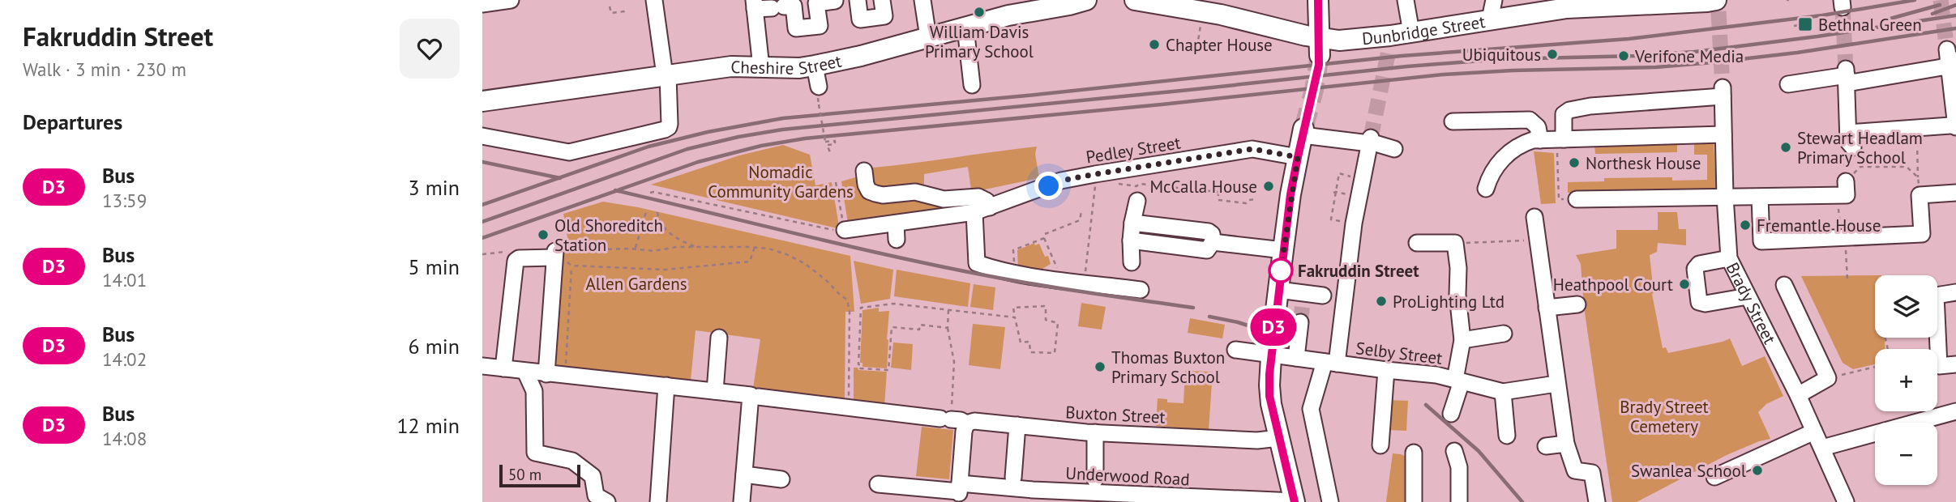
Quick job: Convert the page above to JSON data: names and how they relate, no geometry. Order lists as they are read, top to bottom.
{
  "streets": {
    "main road": ["Dunbridge Street", "Cheshire Street"],
    "street": [
      "Pedley Street",
      "Brady Street",
      "Selby Street",
      "Buxton Street",
      "Underwood Road"
    ]
  },
  "parks": ["Nomadic Community Gardens", "Allen Gardens", "Brady Street Cemetery"],
  "places": {
    "other": [
      "William Davis Primary School",
      "Chapter House",
      "Ubiquitous",
      "Verifone Media",
      "Stewart Headlam Primary School",
      "Northesk House",
      "McCalla House",
      "Fremantle House",
      "Old Shoreditch Station",
      "Fakruddin Street",
      "Heathpool Court",
      "ProLighting Ltd",
      "Thomas Buxton Primary School",
      "Swanlea School"
    ],
    "transit": ["Bethnal Green"]
  },
  "lines": ["bus line D3"],
  "scale_bar": "50 m",
  "page": {
    "heading": [
      ["Fakruddin Street", "Walk · 3 min · 230 m"],
      "Departures"
    ],
    "on_map": "D3",
    "list": [
      {
        "mark": "D3",
        "name": "Bus",
        "note": "13:59",
        "value": "3 min"
      },
      {
        "mark": "D3",
        "name": "Bus",
        "note": "14:01",
        "value": "5 min"
      },
      {
        "mark": "D3",
        "name": "Bus",
        "note": "14:02",
        "value": "6 min"
      },
      {
        "mark": "D3",
        "name": "Bus",
        "note": "14:08",
        "value": "12 min"
      }
    ],
    "map_buttons": ["+", "−"],
    "scale": "50 m"
  }
}
